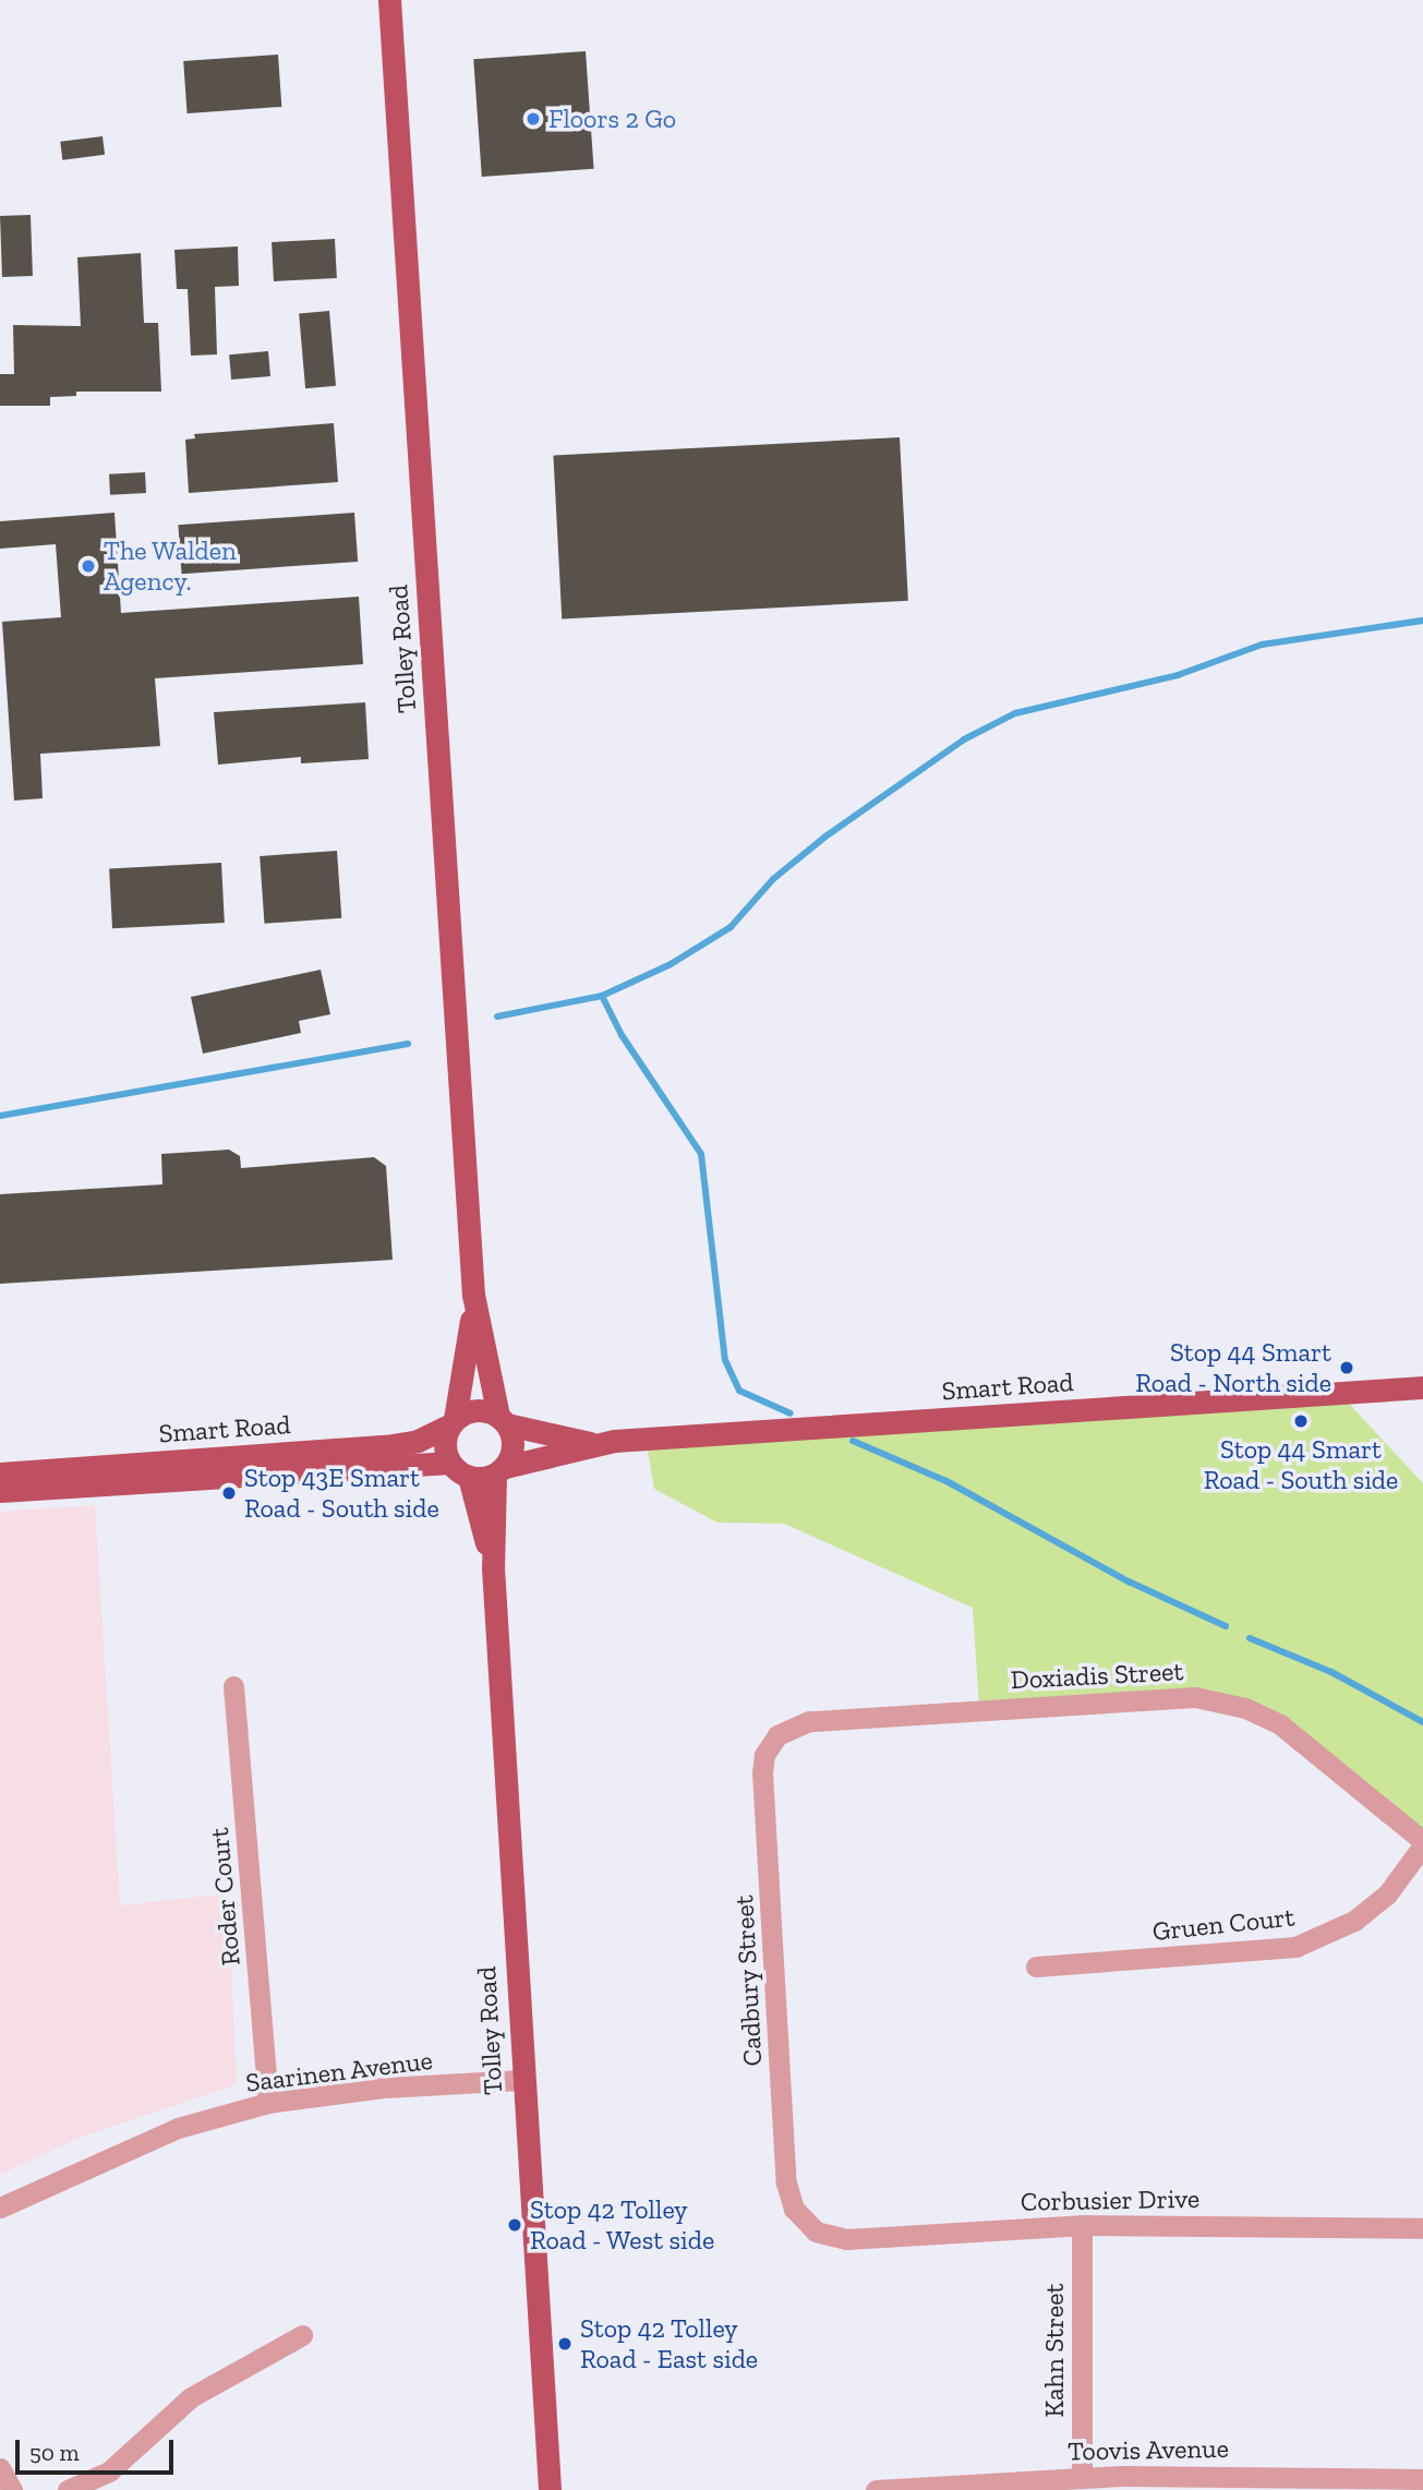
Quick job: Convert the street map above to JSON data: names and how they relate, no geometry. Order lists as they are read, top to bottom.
{
  "streets": {
    "main road": ["Tolley Road", "Smart Road"],
    "street": [
      "Doxiadis Street",
      "Roder Court",
      "Gruen Court",
      "Cadbury Street",
      "Saarinen Avenue",
      "Corbusier Drive",
      "Kahn Street",
      "Toovis Avenue"
    ]
  },
  "crossings": [
    ["Tolley Road", "Smart Road"],
    ["Tolley Road", "Saarinen Avenue"],
    ["Doxiadis Street", "Gruen Court"],
    ["Doxiadis Street", "Cadbury Street"],
    ["Roder Court", "Saarinen Avenue"],
    ["Cadbury Street", "Corbusier Drive"],
    ["Corbusier Drive", "Kahn Street"],
    ["Kahn Street", "Toovis Avenue"]
  ],
  "places": [
    "Floors 2 Go",
    "The Walden Agency.",
    "Stop 44 Smart Road - North side",
    "Stop 44 Smart Road - South side",
    "Stop 43E Smart Road - South side",
    "Stop 42 Tolley Road - West side",
    "Stop 42 Tolley Road - East side"
  ],
  "scale_bar": "50 m"
}
